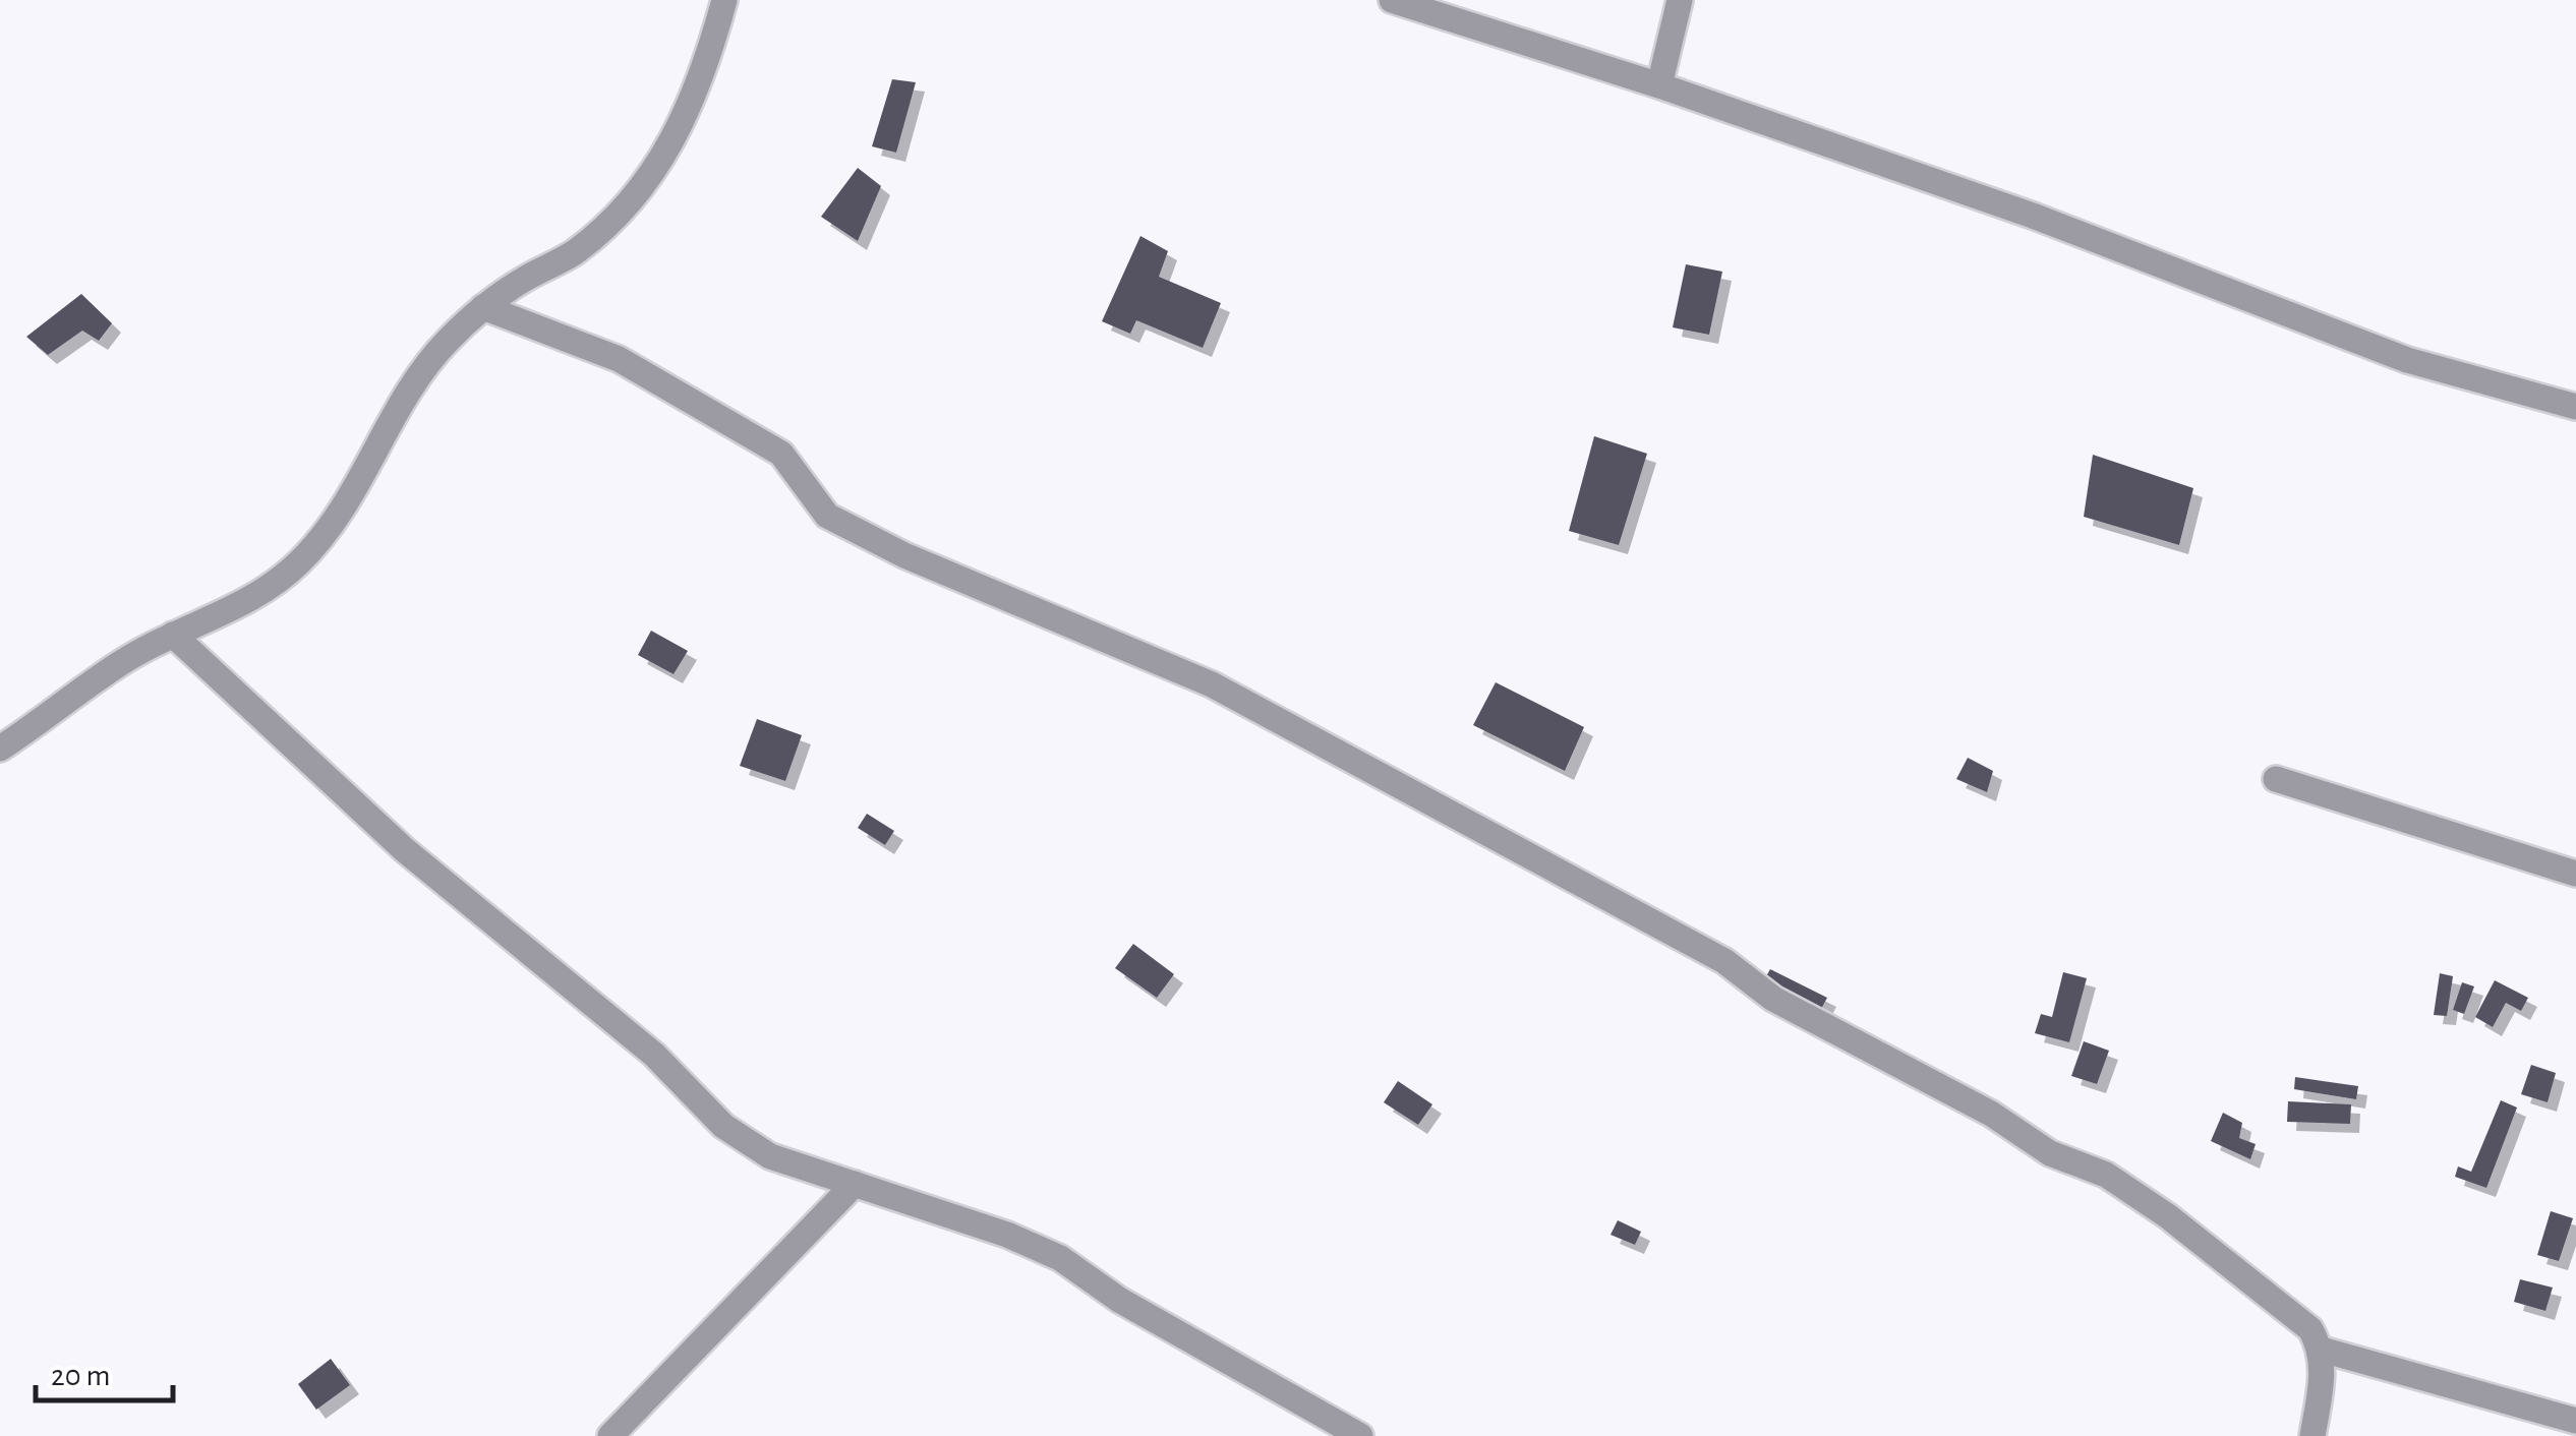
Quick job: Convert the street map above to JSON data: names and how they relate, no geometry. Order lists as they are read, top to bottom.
{
  "scale_bar": "20 m"
}
